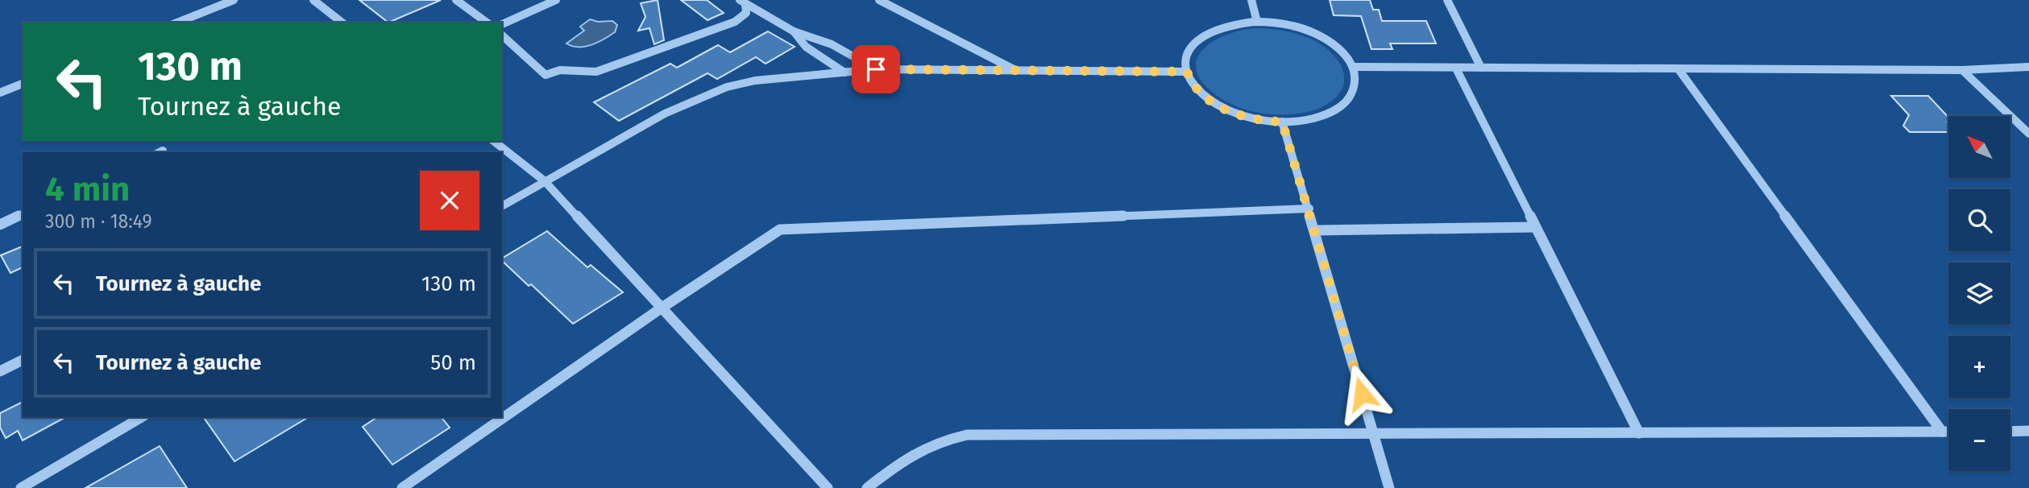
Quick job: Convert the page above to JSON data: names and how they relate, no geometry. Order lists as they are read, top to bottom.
{
  "north": "top left",
  "page": {
    "turn": ["130 m", "Tournez à gauche"],
    "map_buttons": ["+", "−"],
    "heading": ["4 min", "300 m · 18:49"],
    "list": [
      {
        "name": "Tournez à gauche",
        "value": "130 m"
      },
      {
        "name": "Tournez à gauche",
        "value": "50 m"
      }
    ]
  }
}
